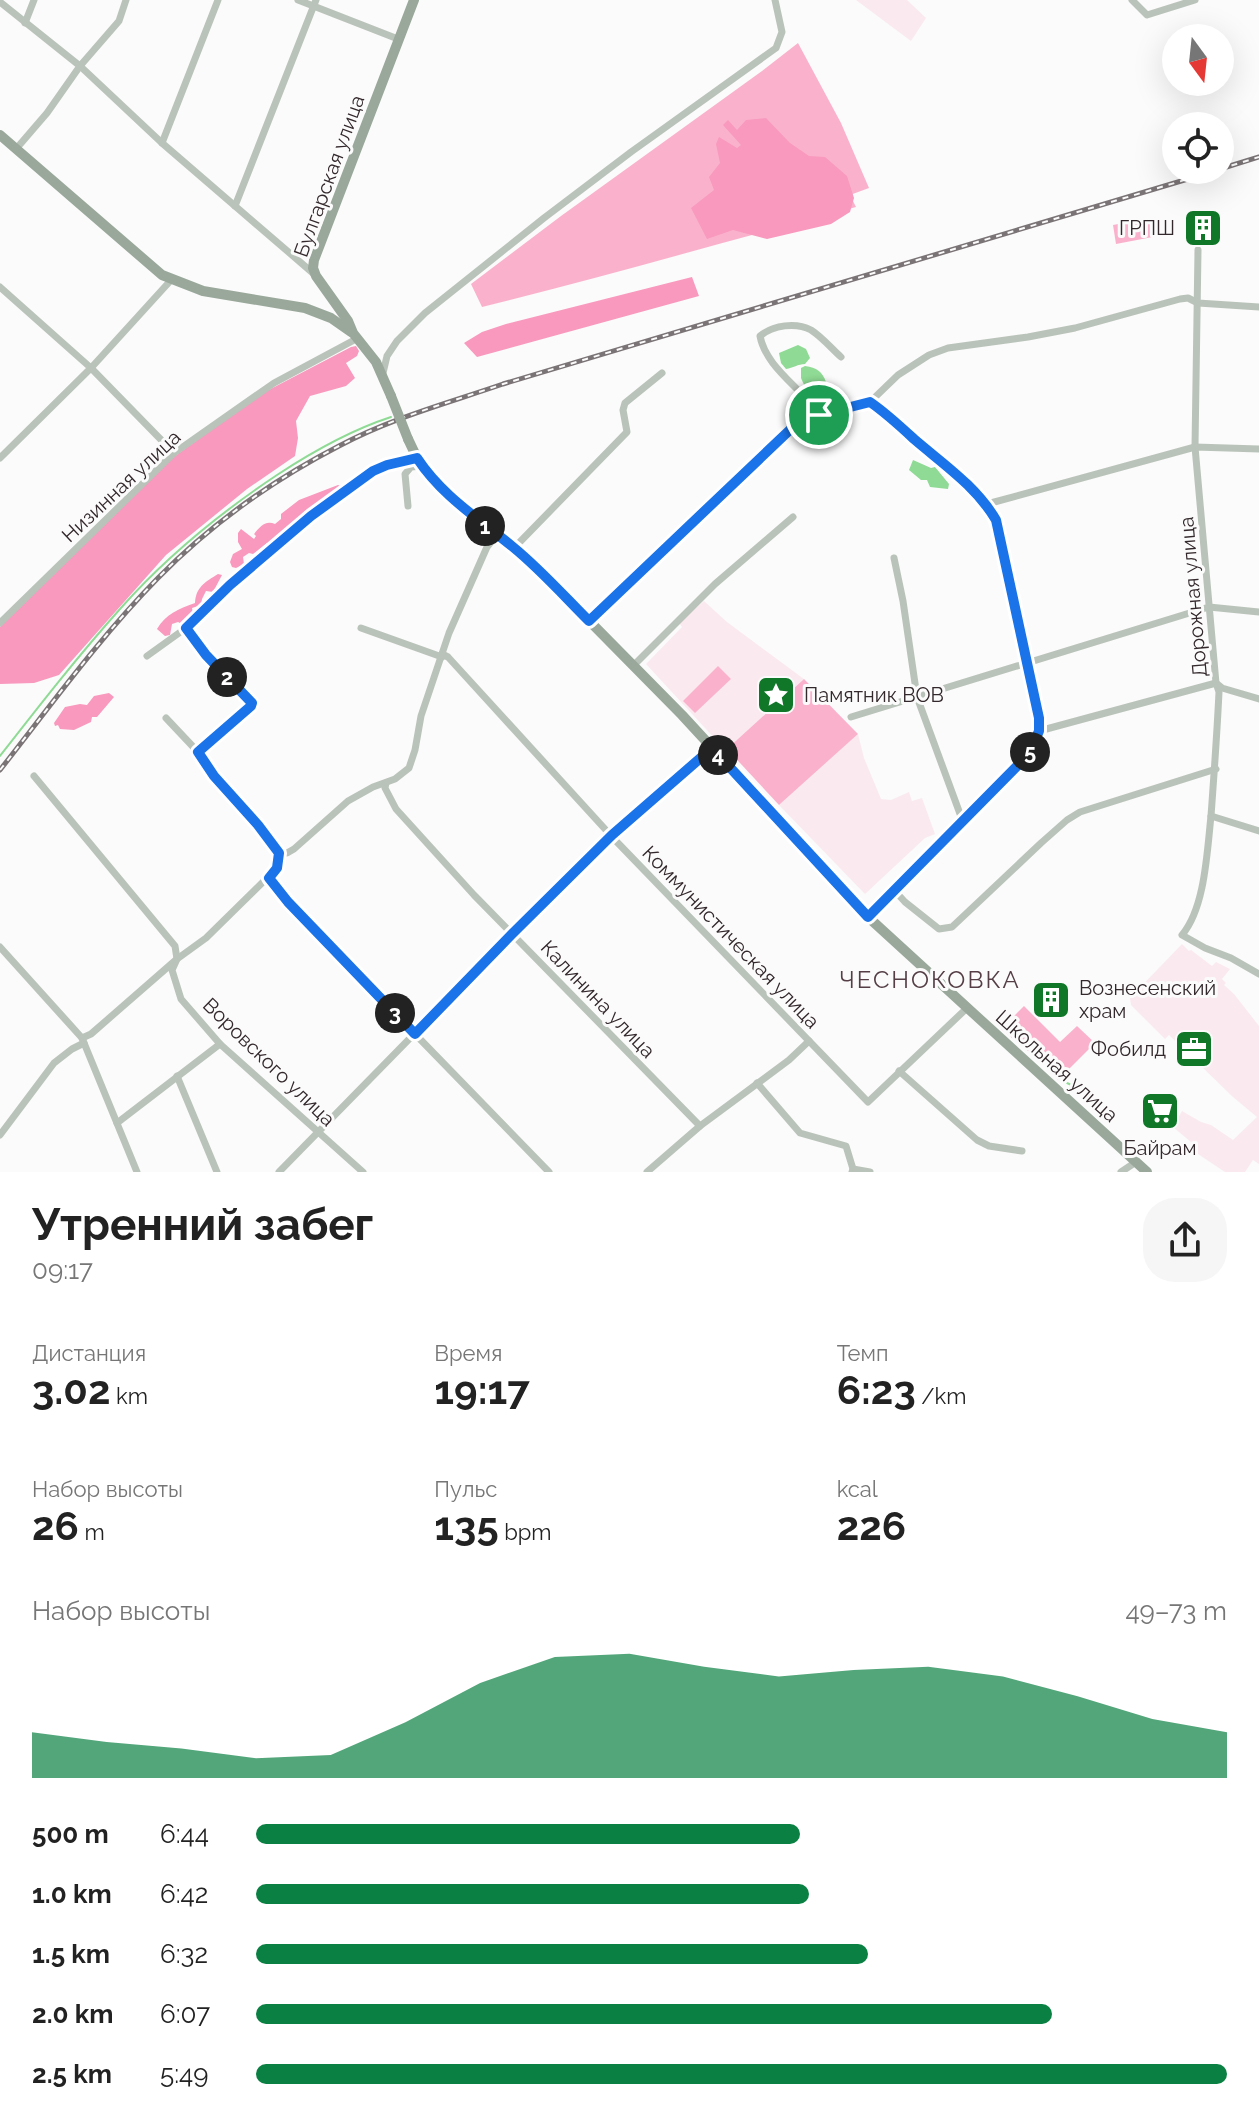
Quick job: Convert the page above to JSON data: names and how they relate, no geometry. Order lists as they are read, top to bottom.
{
  "streets": {
    "street": [
      "Булгарская улица",
      "Низинная улица",
      "Дорожная улица",
      "Коммунистическая улица",
      "Калинина улица",
      "Воровского улица",
      "Школьная улица"
    ]
  },
  "crossings": [
    ["Булгарская улица", "Низинная улица"],
    ["Булгарская улица", "Школьная улица"]
  ],
  "districts": ["ЧЕСНОКОВКА"],
  "places": {
    "building": ["ГРПШ", "Вознесенский храм"],
    "place": ["Памятник ВОВ"],
    "office": ["Фобилд"],
    "supermarket": ["Байрам"]
  },
  "north": "bottom",
  "page": {
    "pins": [
      "1",
      "2",
      "5",
      "4",
      "3"
    ],
    "heading": ["Утренний забег", "09:17"],
    "stats": [
      ["Дистанция", "3.02 km"],
      ["Время", "19:17"],
      ["Темп", "6:23 /km"],
      ["Набор высоты", "26 m"],
      ["Пульс", "135 bpm"],
      ["kcal", "226"]
    ],
    "chart": ["Набор высоты", "49–73 m"],
    "list": [
      {
        "name": "500 m",
        "note": "6:44"
      },
      {
        "name": "1.0 km",
        "note": "6:42"
      },
      {
        "name": "1.5 km",
        "note": "6:32"
      },
      {
        "name": "2.0 km",
        "note": "6:07"
      },
      {
        "name": "2.5 km",
        "note": "5:49"
      }
    ]
  }
}
